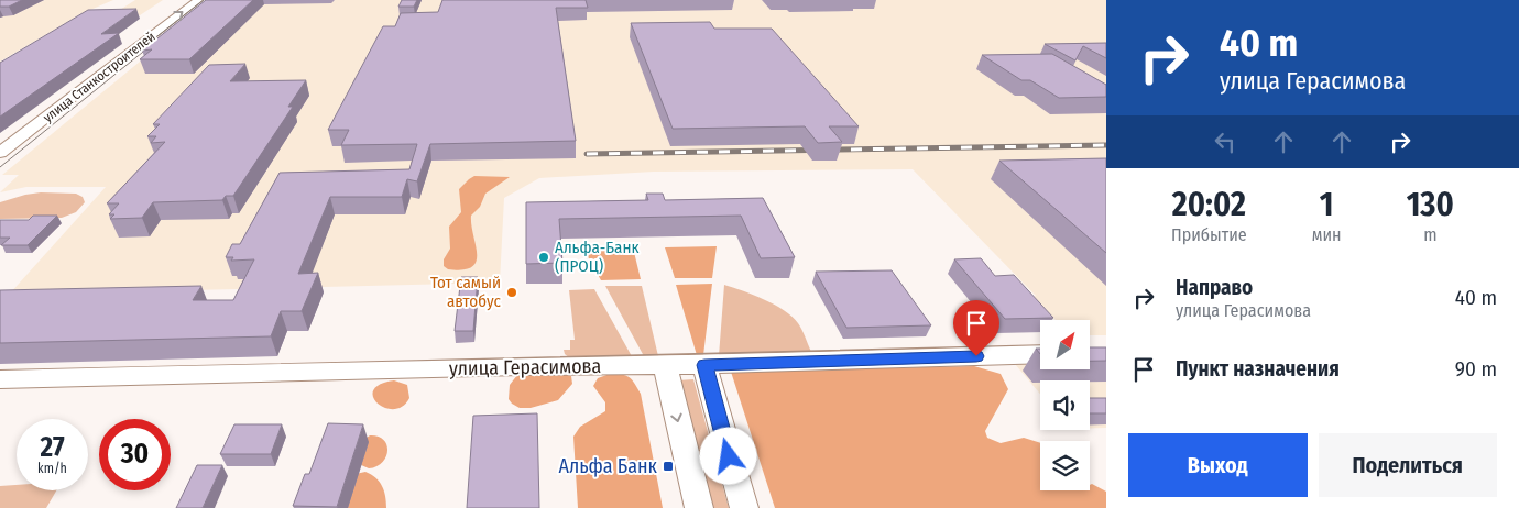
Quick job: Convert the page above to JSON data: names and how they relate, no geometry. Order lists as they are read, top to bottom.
{
  "streets": {
    "street": ["улица Станкостроителей", "улица Герасимова"]
  },
  "one_way": ["улица Станкостроителей"],
  "places": {
    "other": ["Альфа-Банк (ПРОЦ)", "Тот самый автобус"],
    "transit": ["Альфа Банк"]
  },
  "north": "top right",
  "page": {
    "turn": ["40 m", "улица Герасимова"],
    "eta": [
      "20:02",
      "Прибытие",
      "1",
      "мин",
      "130",
      "m"
    ],
    "list": [
      {
        "name": "Направо",
        "note": "улица Герасимова",
        "value": "40 m"
      },
      {
        "name": "Пункт назначения",
        "value": "90 m"
      }
    ],
    "speed": "27 km/h",
    "limit": "30",
    "buttons": ["Выход", "Поделиться"]
  }
}
